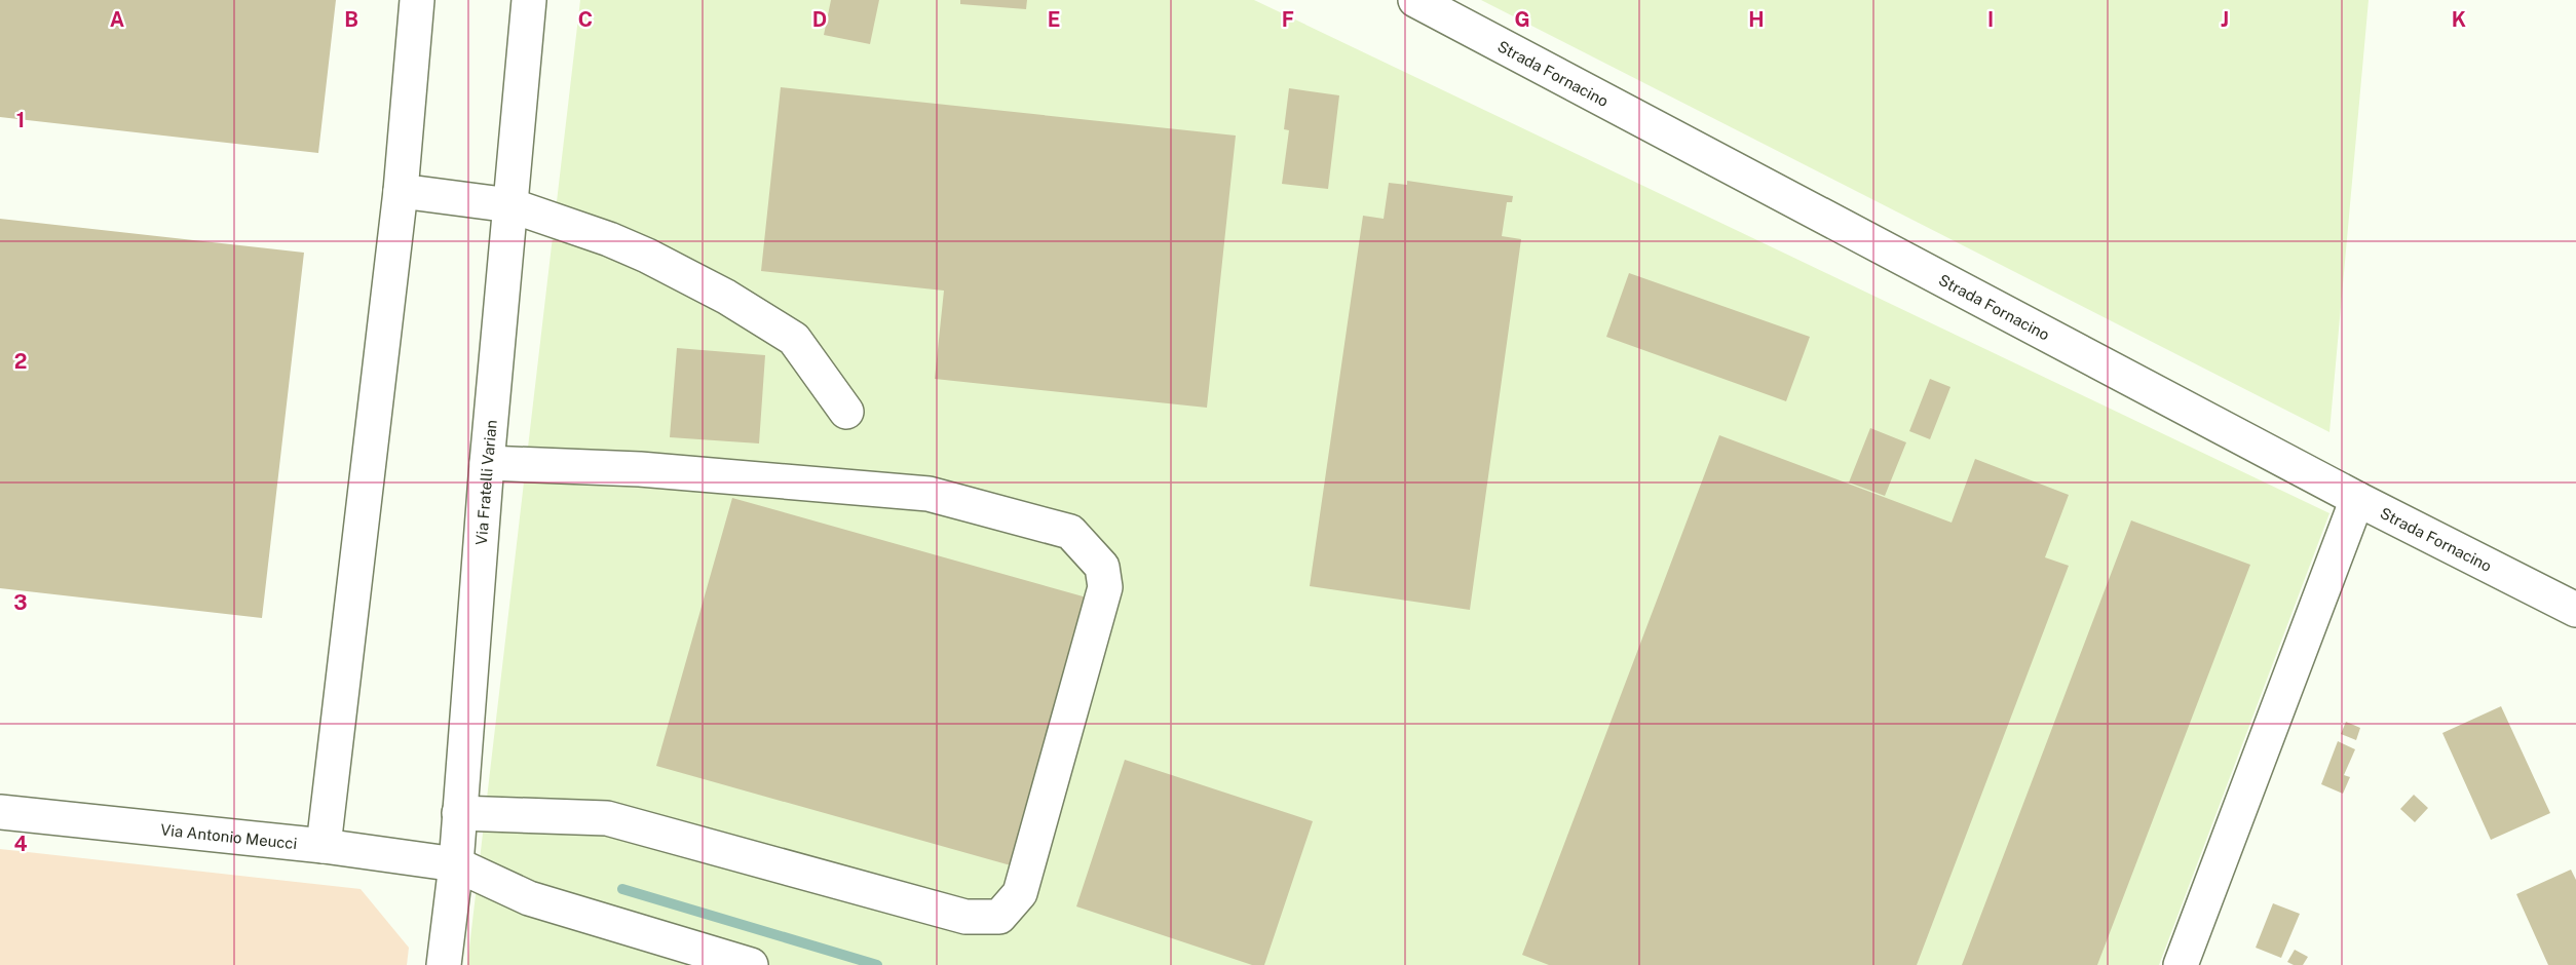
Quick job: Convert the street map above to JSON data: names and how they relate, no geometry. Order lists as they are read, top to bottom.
{
  "streets": {
    "street": ["Strada Fornacino", "Via Fratelli Varian", "Via Antonio Meucci"]
  },
  "crossings": [
    ["Via Fratelli Varian", "Via Antonio Meucci"]
  ],
  "grid": {
    "columns": [
      "A",
      "B",
      "C",
      "D",
      "E",
      "F",
      "G",
      "H",
      "I",
      "J",
      "K"
    ],
    "rows": [
      "1",
      "2",
      "3",
      "4"
    ]
  }
}
